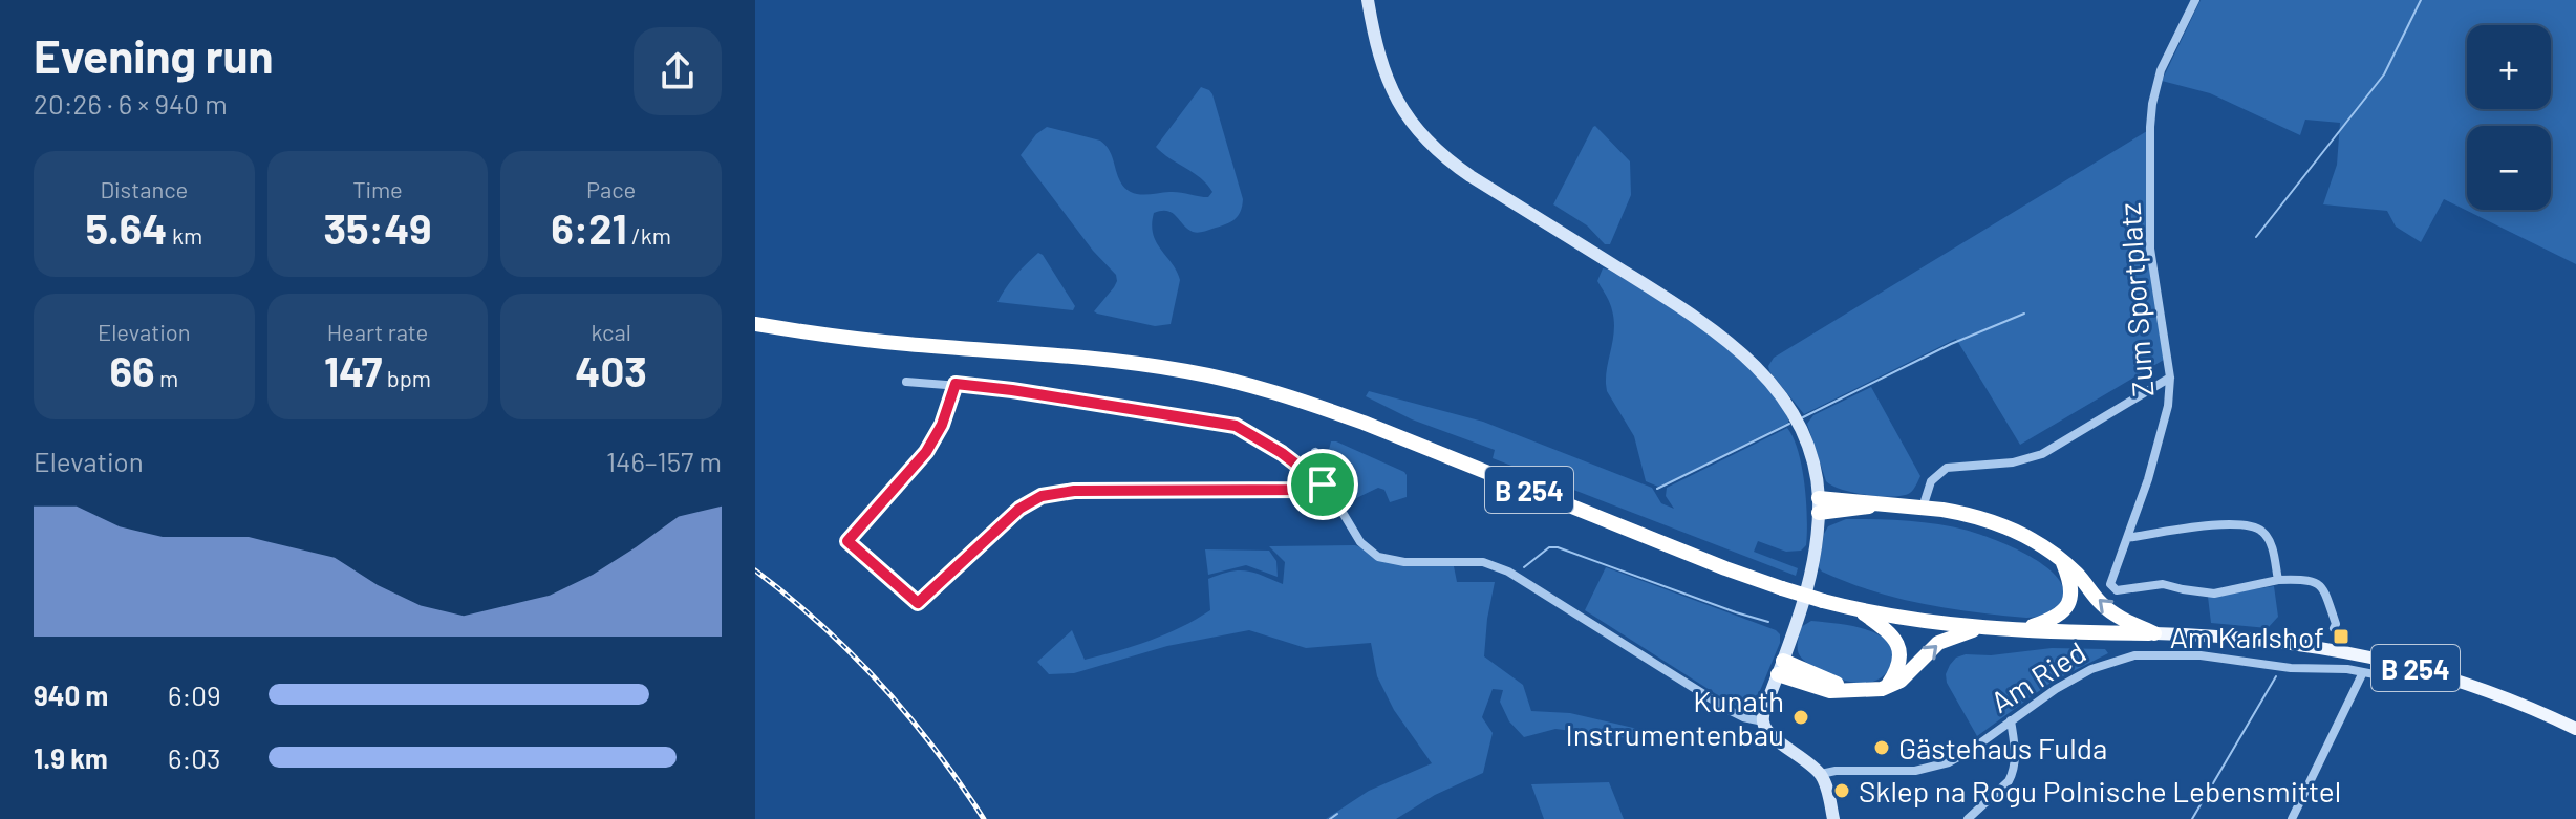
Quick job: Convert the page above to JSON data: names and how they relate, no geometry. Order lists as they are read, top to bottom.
{
  "streets": {
    "highway": ["B 254"],
    "street": ["Zum Sportplatz", "Am Ried"]
  },
  "places": {
    "transit": ["Am Karlshof"],
    "other": ["Kunath Instrumentenbau", "Gästehaus Fulda", "Sklep na Rogu Polnische Lebensmittel"]
  },
  "page": {
    "heading": ["Evening run", "20:26 · 6 × 940 m"],
    "map_buttons": ["+", "−"],
    "stats": [
      ["Distance", "5.64 km"],
      ["Time", "35:49"],
      ["Pace", "6:21 /km"],
      ["Elevation", "66 m"],
      ["Heart rate", "147 bpm"],
      ["kcal", "403"]
    ],
    "chart": ["Elevation", "146–157 m"],
    "list": [
      {
        "name": "940 m",
        "note": "6:09"
      },
      {
        "name": "1.9 km",
        "note": "6:03"
      }
    ]
  }
}
